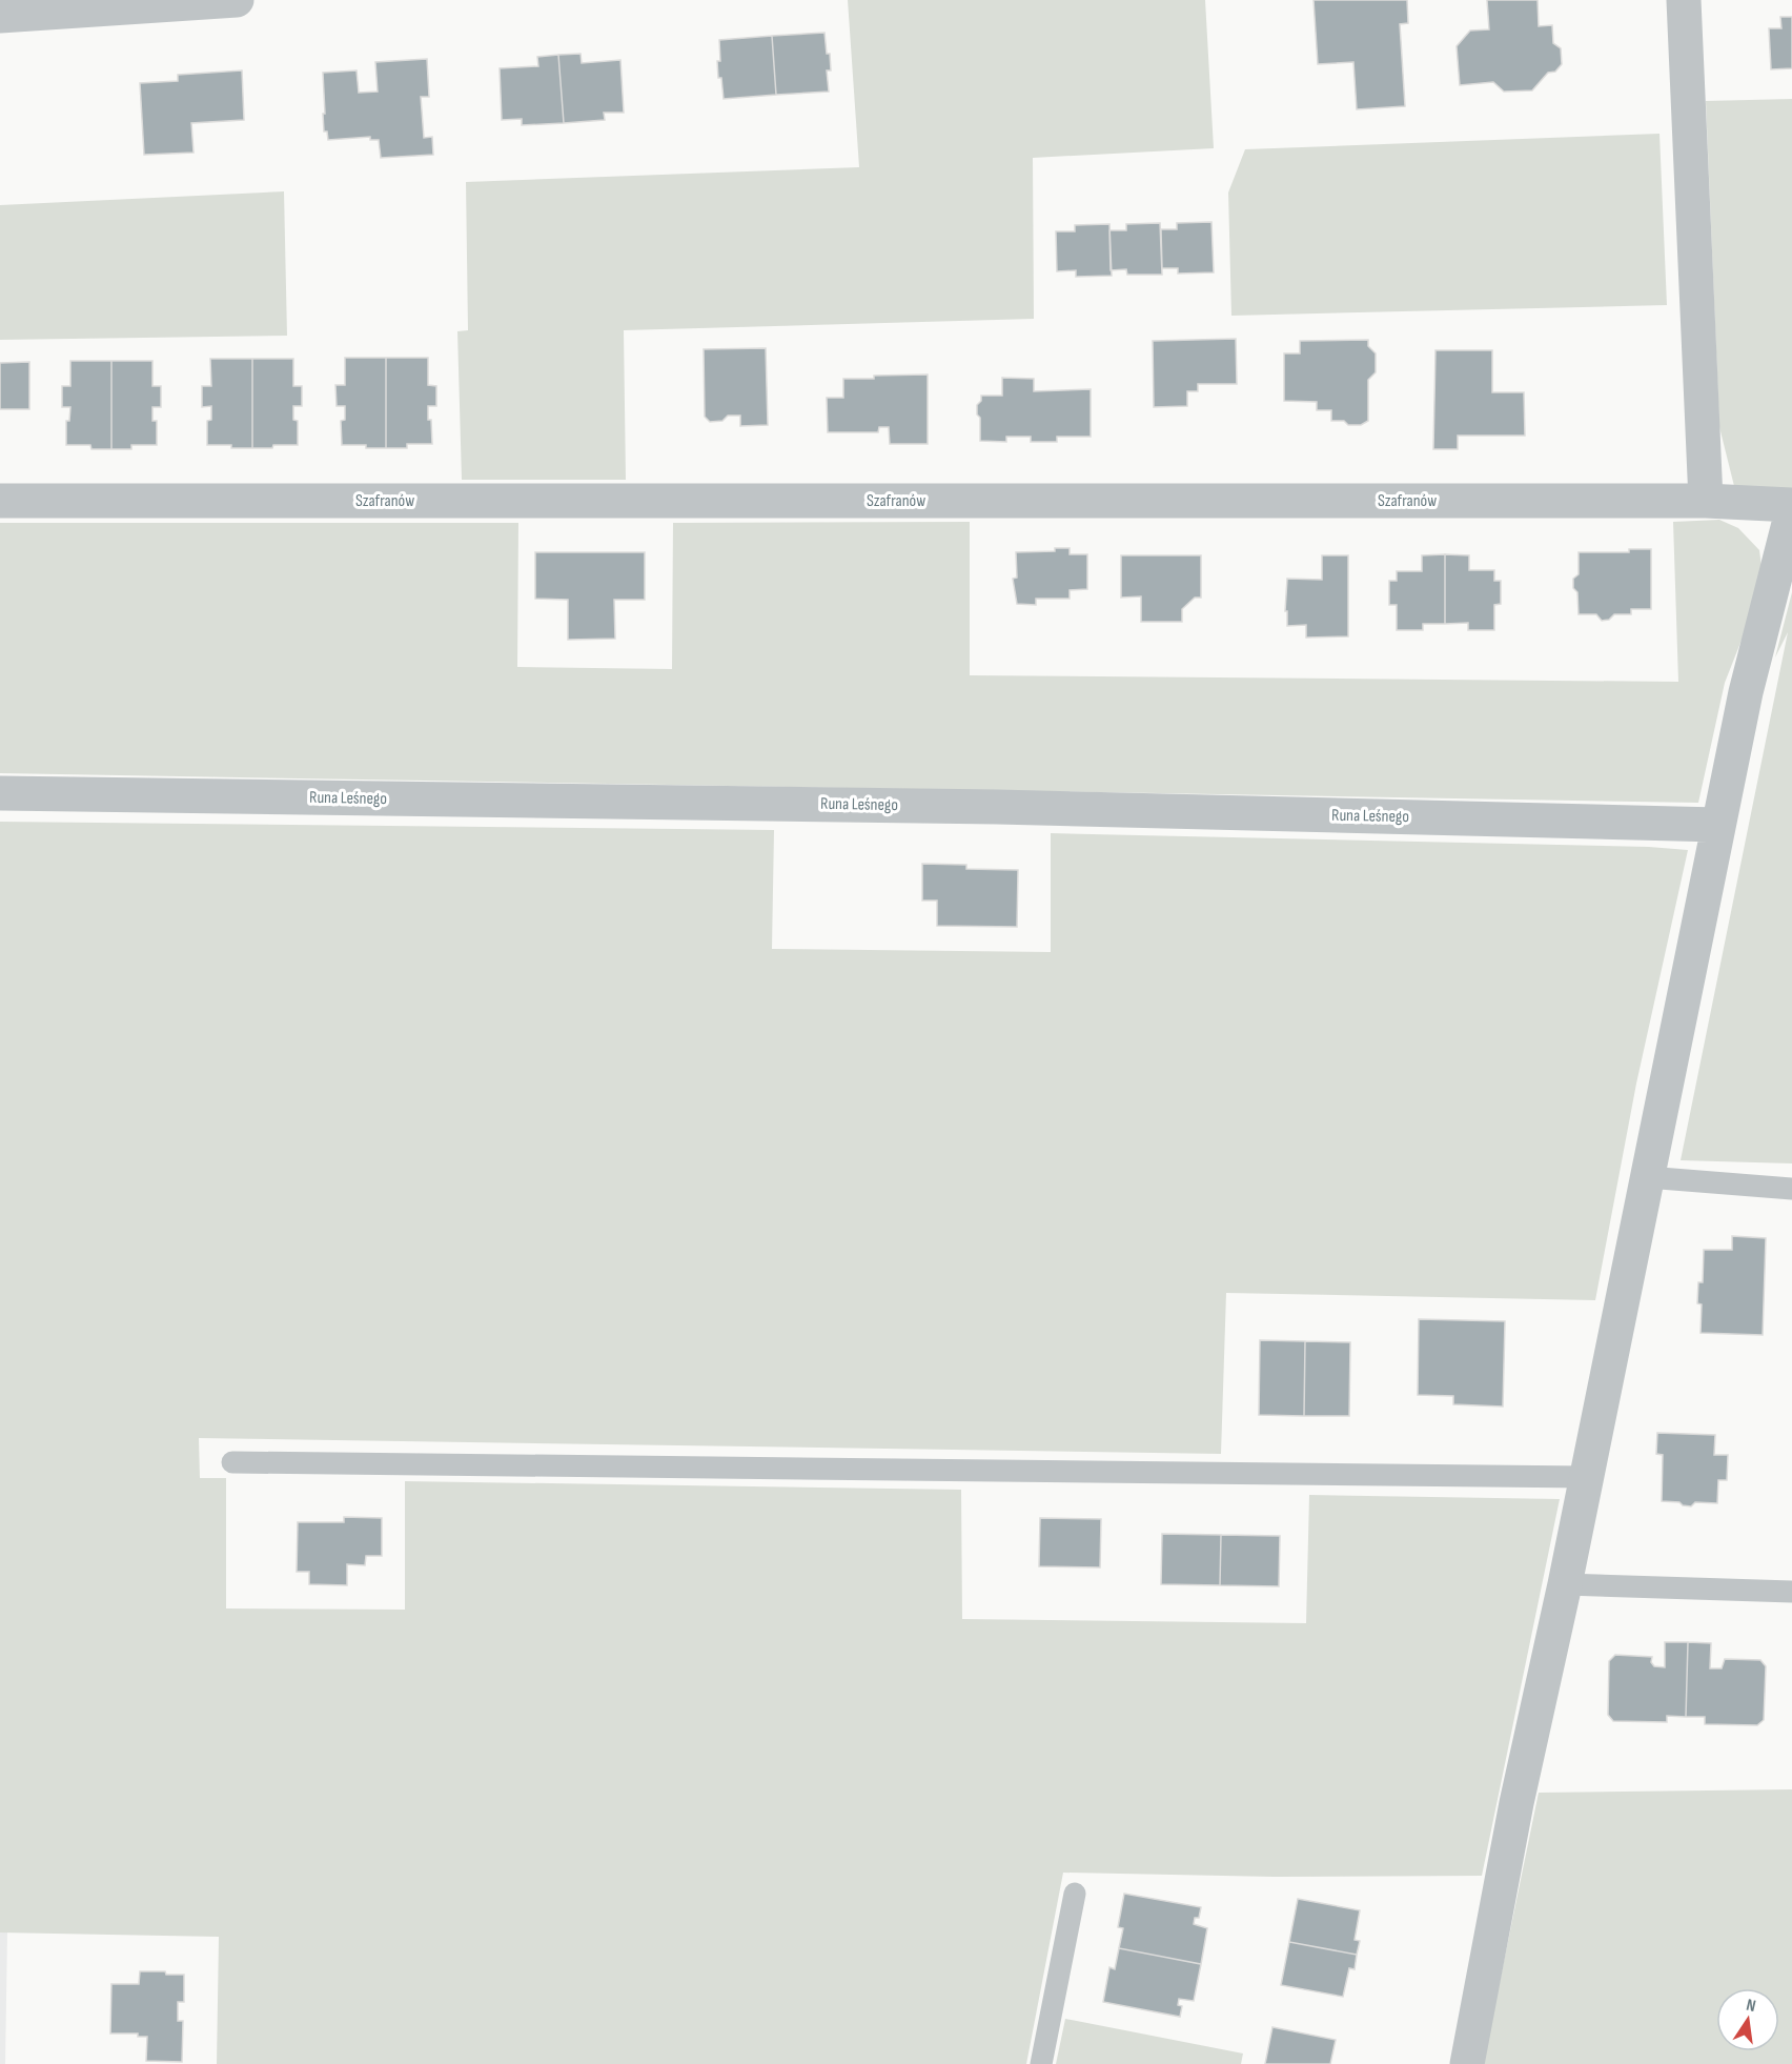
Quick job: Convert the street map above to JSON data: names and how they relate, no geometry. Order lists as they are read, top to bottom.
{
  "streets": {
    "street": ["Szafranów", "Runa Leśnego"]
  },
  "north": "top"
}
